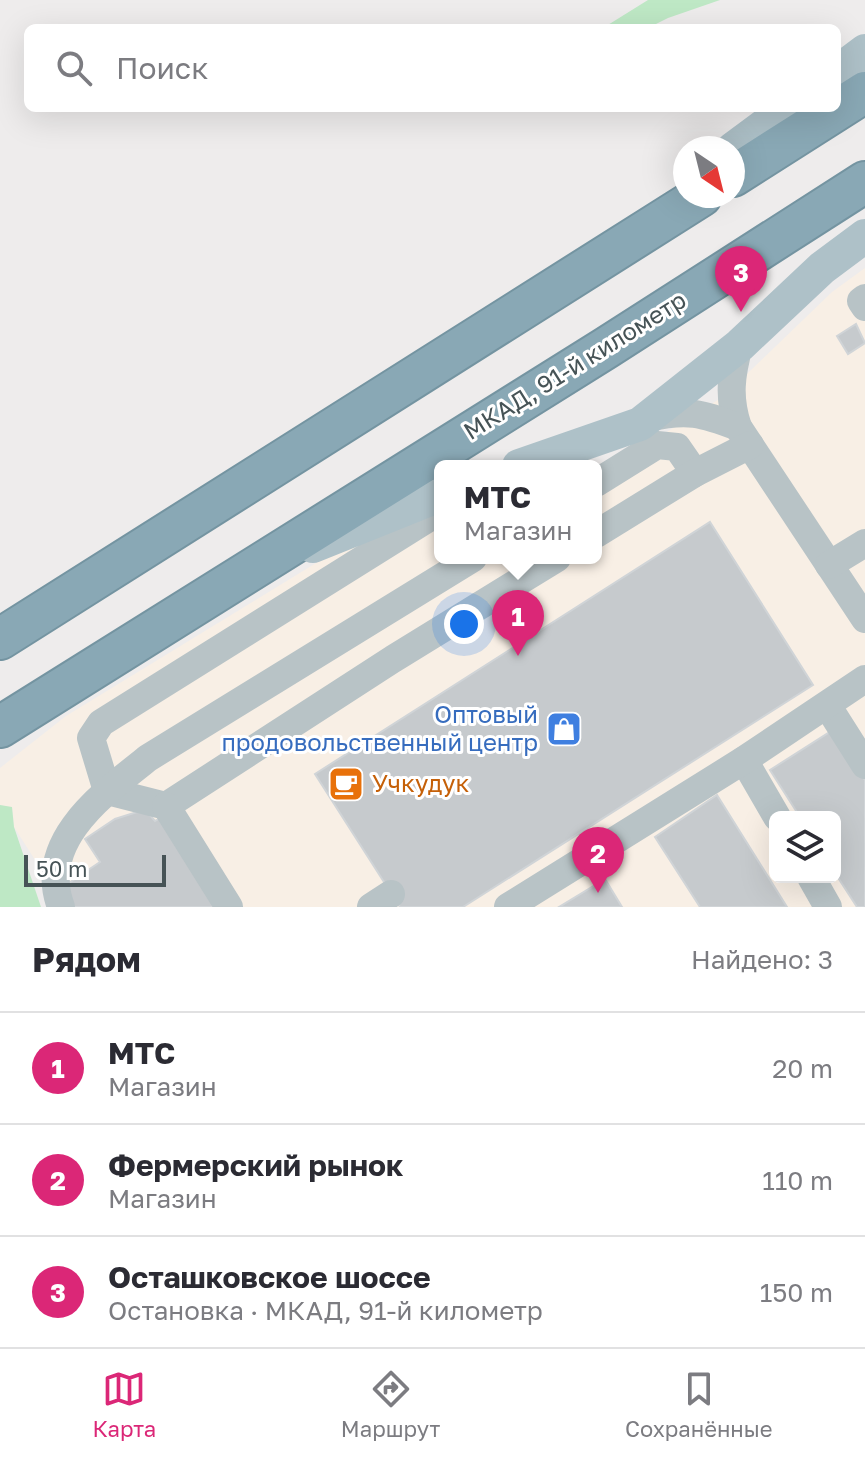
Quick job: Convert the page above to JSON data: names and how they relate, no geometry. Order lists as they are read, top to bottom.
{
  "streets": {
    "highway": ["МКАД, 91-й километр"]
  },
  "places": {
    "shop": ["Оптовый продовольственный центр"],
    "cafe": ["Учкудук"]
  },
  "scale_bar": "50 m",
  "north": "bottom right",
  "page": {
    "search": "Поиск",
    "pins": ["3", "1", "2"],
    "popup": ["МТС", "Магазин"],
    "scale": "50 m",
    "heading": ["Рядом", "Найдено: 3"],
    "list": [
      {
        "mark": "1",
        "name": "МТС",
        "note": "Магазин",
        "value": "20 m"
      },
      {
        "mark": "2",
        "name": "Фермерский рынок",
        "note": "Магазин",
        "value": "110 m"
      },
      {
        "mark": "3",
        "name": "Осташковское шоссе",
        "note": "Остановка · МКАД, 91-й километр",
        "value": "150 m"
      }
    ],
    "nav": ["Карта", "Маршрут", "Сохранённые"]
  }
}
